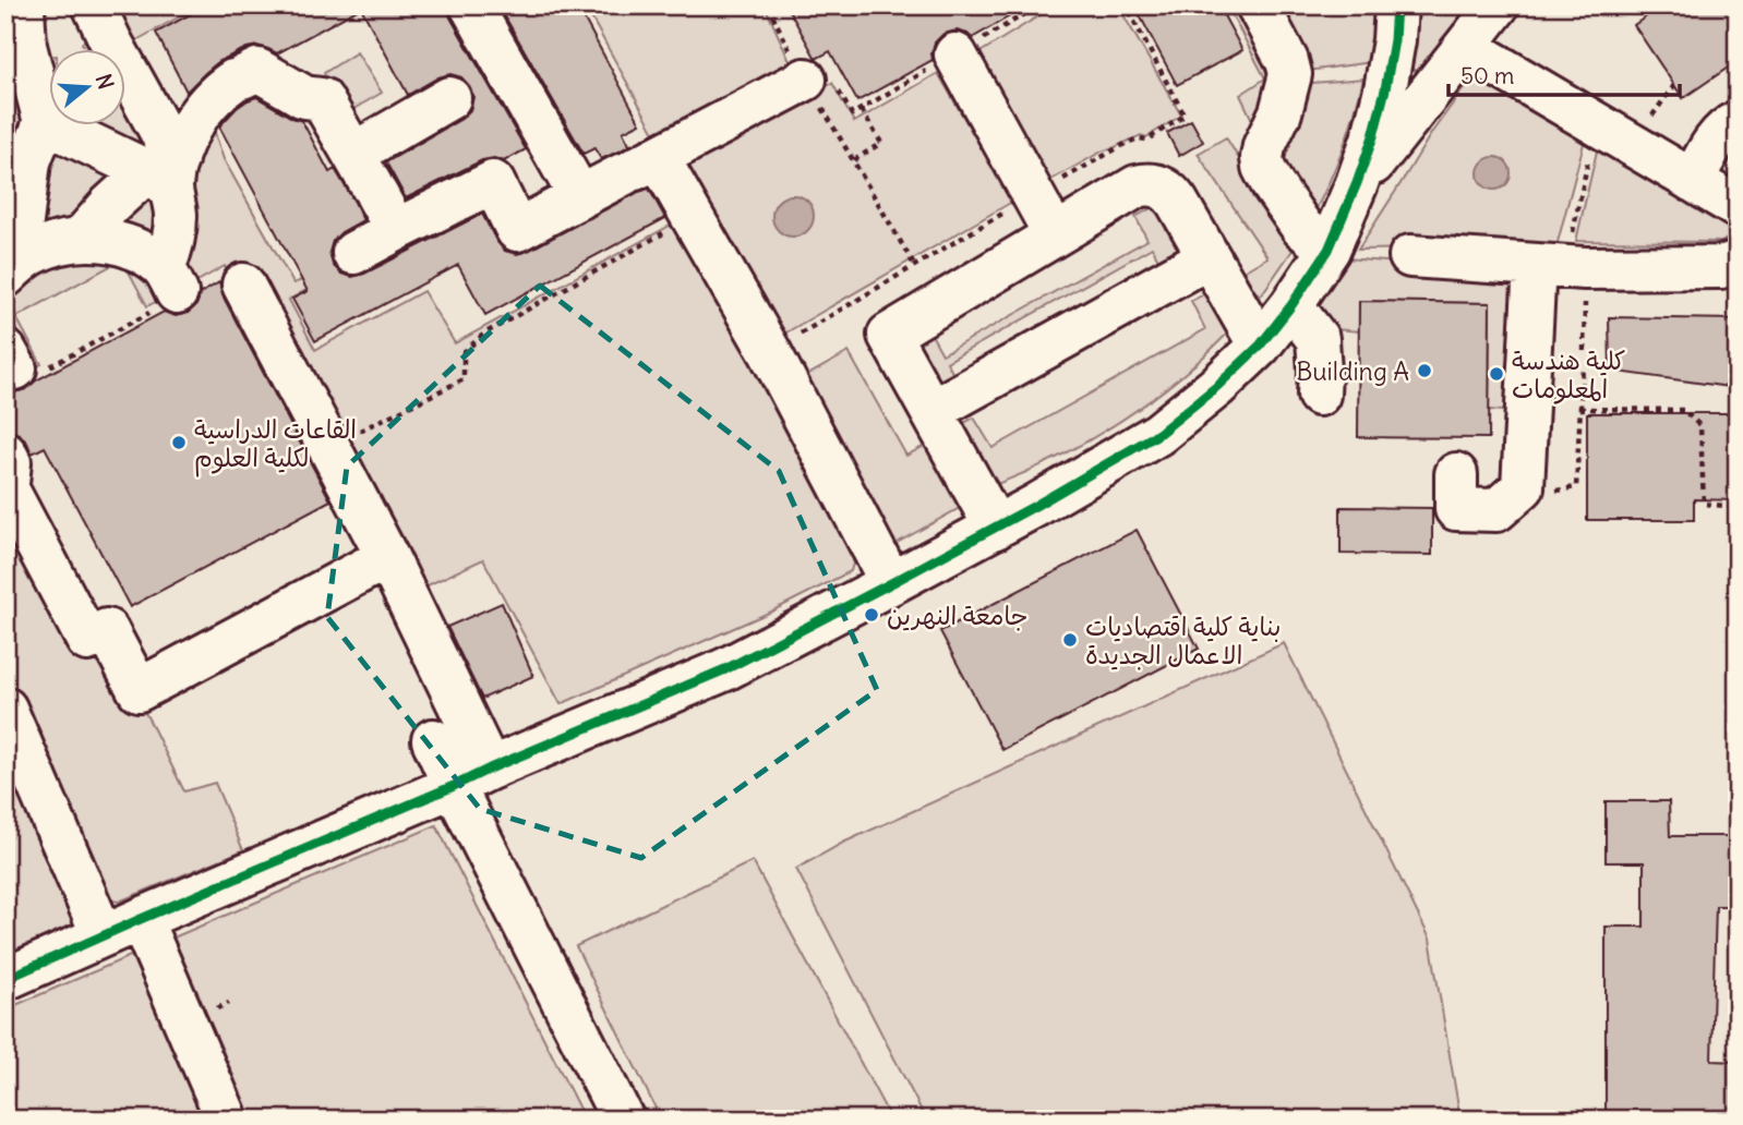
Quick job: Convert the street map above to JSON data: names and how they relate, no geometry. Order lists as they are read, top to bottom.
{
  "places": [
    "Building A",
    "كلية هندسة المعلومات",
    "القاعات الدراسية لكلية العلوم",
    "جامعة النهرين",
    "بناية كلية اقتصاديات الاعمال الجديدة"
  ],
  "scale_bar": "50 m",
  "north": "right"
}
